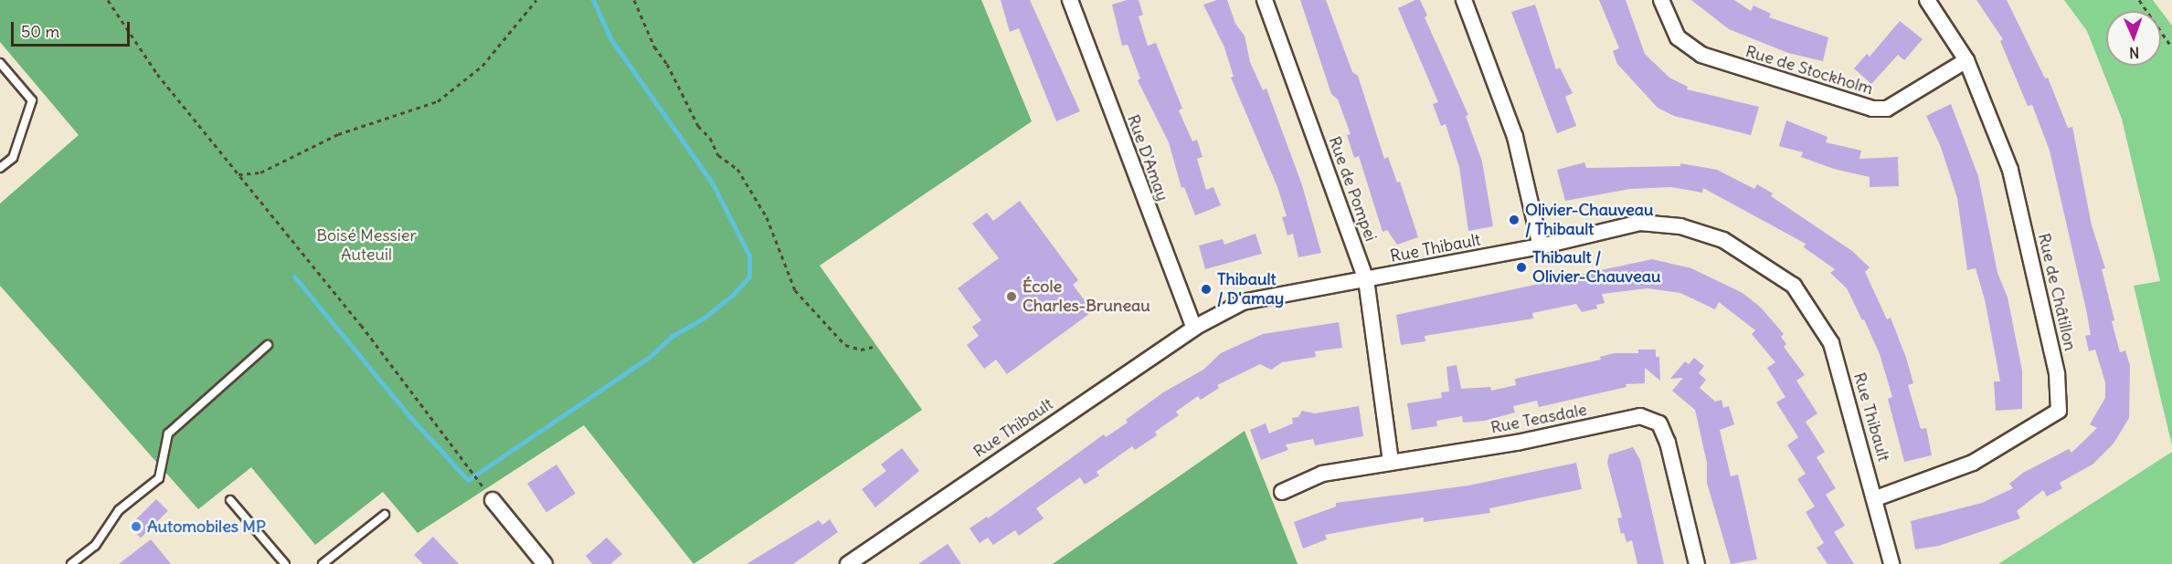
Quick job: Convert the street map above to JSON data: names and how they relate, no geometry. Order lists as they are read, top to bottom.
{
  "streets": {
    "street": [
      "Rue de Stockholm",
      "Rue D'Amay",
      "Rue de Pompei",
      "Rue Thibault",
      "Rue de Châtillon",
      "Rue Teasdale"
    ]
  },
  "crossings": [
    ["Rue de Stockholm", "Rue de Châtillon"],
    ["Rue D'Amay", "Rue Thibault"],
    ["Rue de Pompei", "Rue Thibault"],
    ["Rue de Pompei", "Rue Teasdale"],
    ["Rue Thibault", "Rue de Châtillon"]
  ],
  "parks": ["Boisé Messier Auteuil"],
  "places": [
    "Olivier-Chauveau / Thibault",
    "Thibault / Olivier-Chauveau",
    "Thibault / D'amay",
    "École Charles-Bruneau",
    "Automobiles MP"
  ],
  "scale_bar": "50 m",
  "north": "bottom"
}
